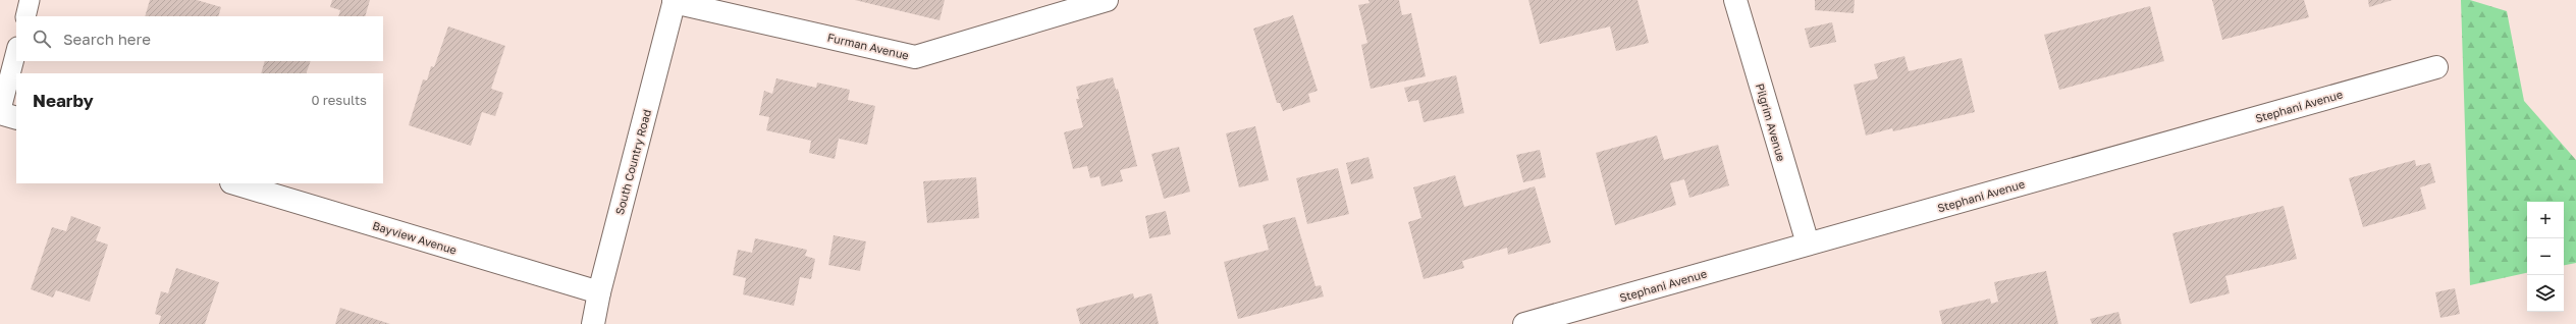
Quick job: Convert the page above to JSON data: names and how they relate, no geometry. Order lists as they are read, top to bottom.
{
  "streets": {
    "street": [
      "Furman Avenue",
      "Stephani Avenue",
      "Pilgrim Avenue",
      "South Country Road",
      "Bayview Avenue"
    ]
  },
  "crossings": [
    ["Furman Avenue", "South Country Road"],
    ["Stephani Avenue", "Pilgrim Avenue"],
    ["South Country Road", "Bayview Avenue"]
  ],
  "page": {
    "search": "Search here",
    "heading": ["Nearby", "0 results"],
    "map_buttons": ["+", "−"]
  }
}
